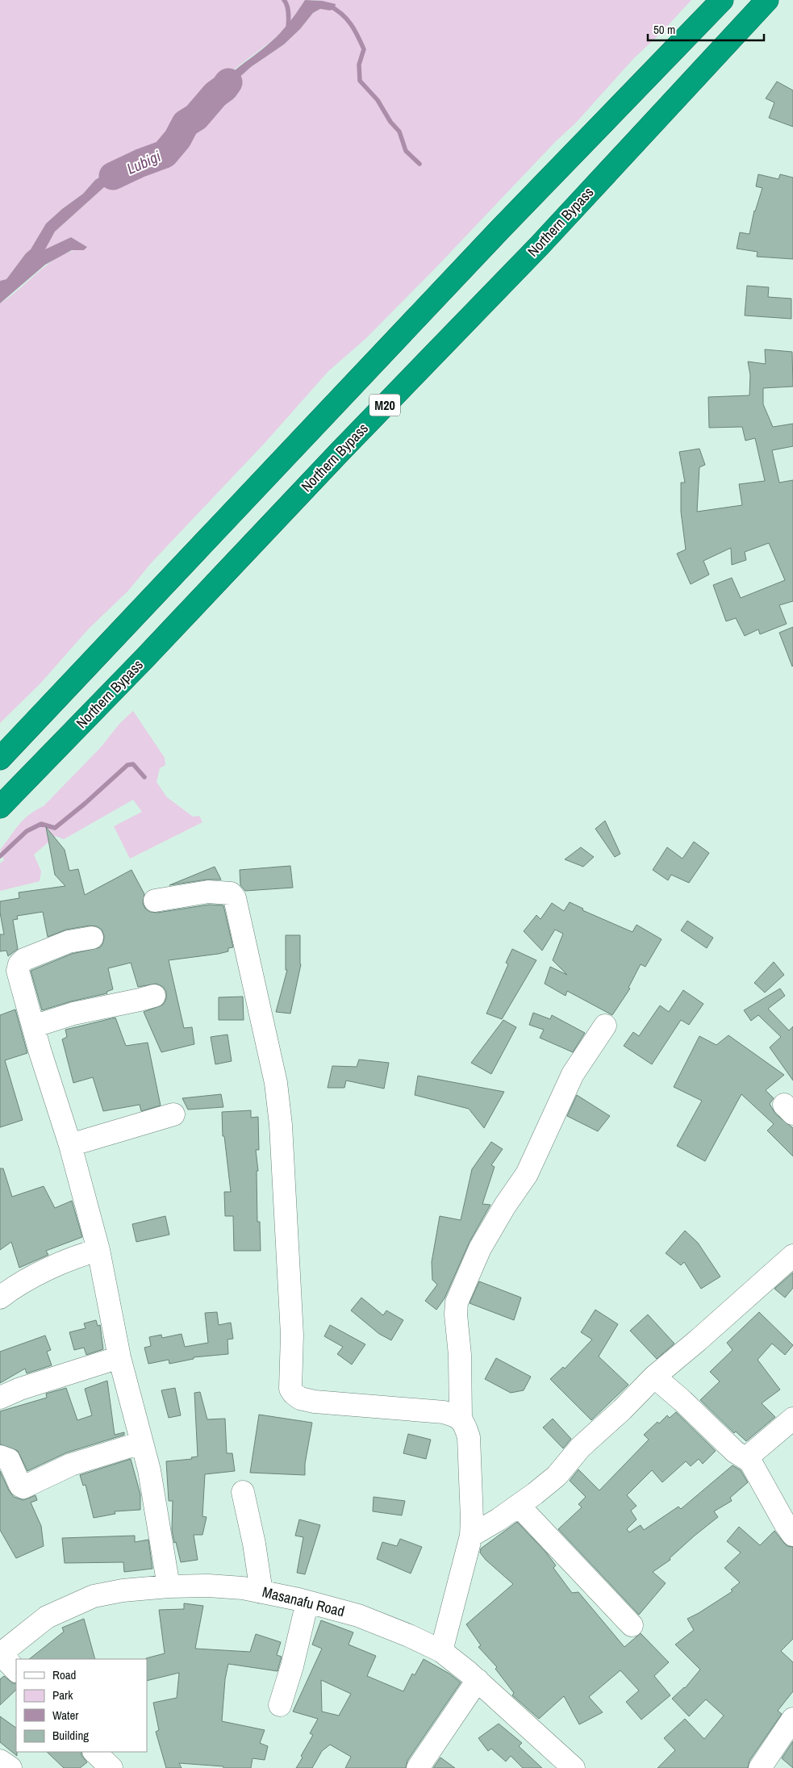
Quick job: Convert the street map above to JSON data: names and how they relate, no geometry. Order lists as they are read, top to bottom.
{
  "streets": {
    "highway": ["Northern Bypass", "M20"],
    "street": ["Masanafu Road"]
  },
  "water": ["Lubigi"],
  "legend": [
    "Road",
    "Park",
    "Water",
    "Building"
  ],
  "scale_bar": "50 m"
}
